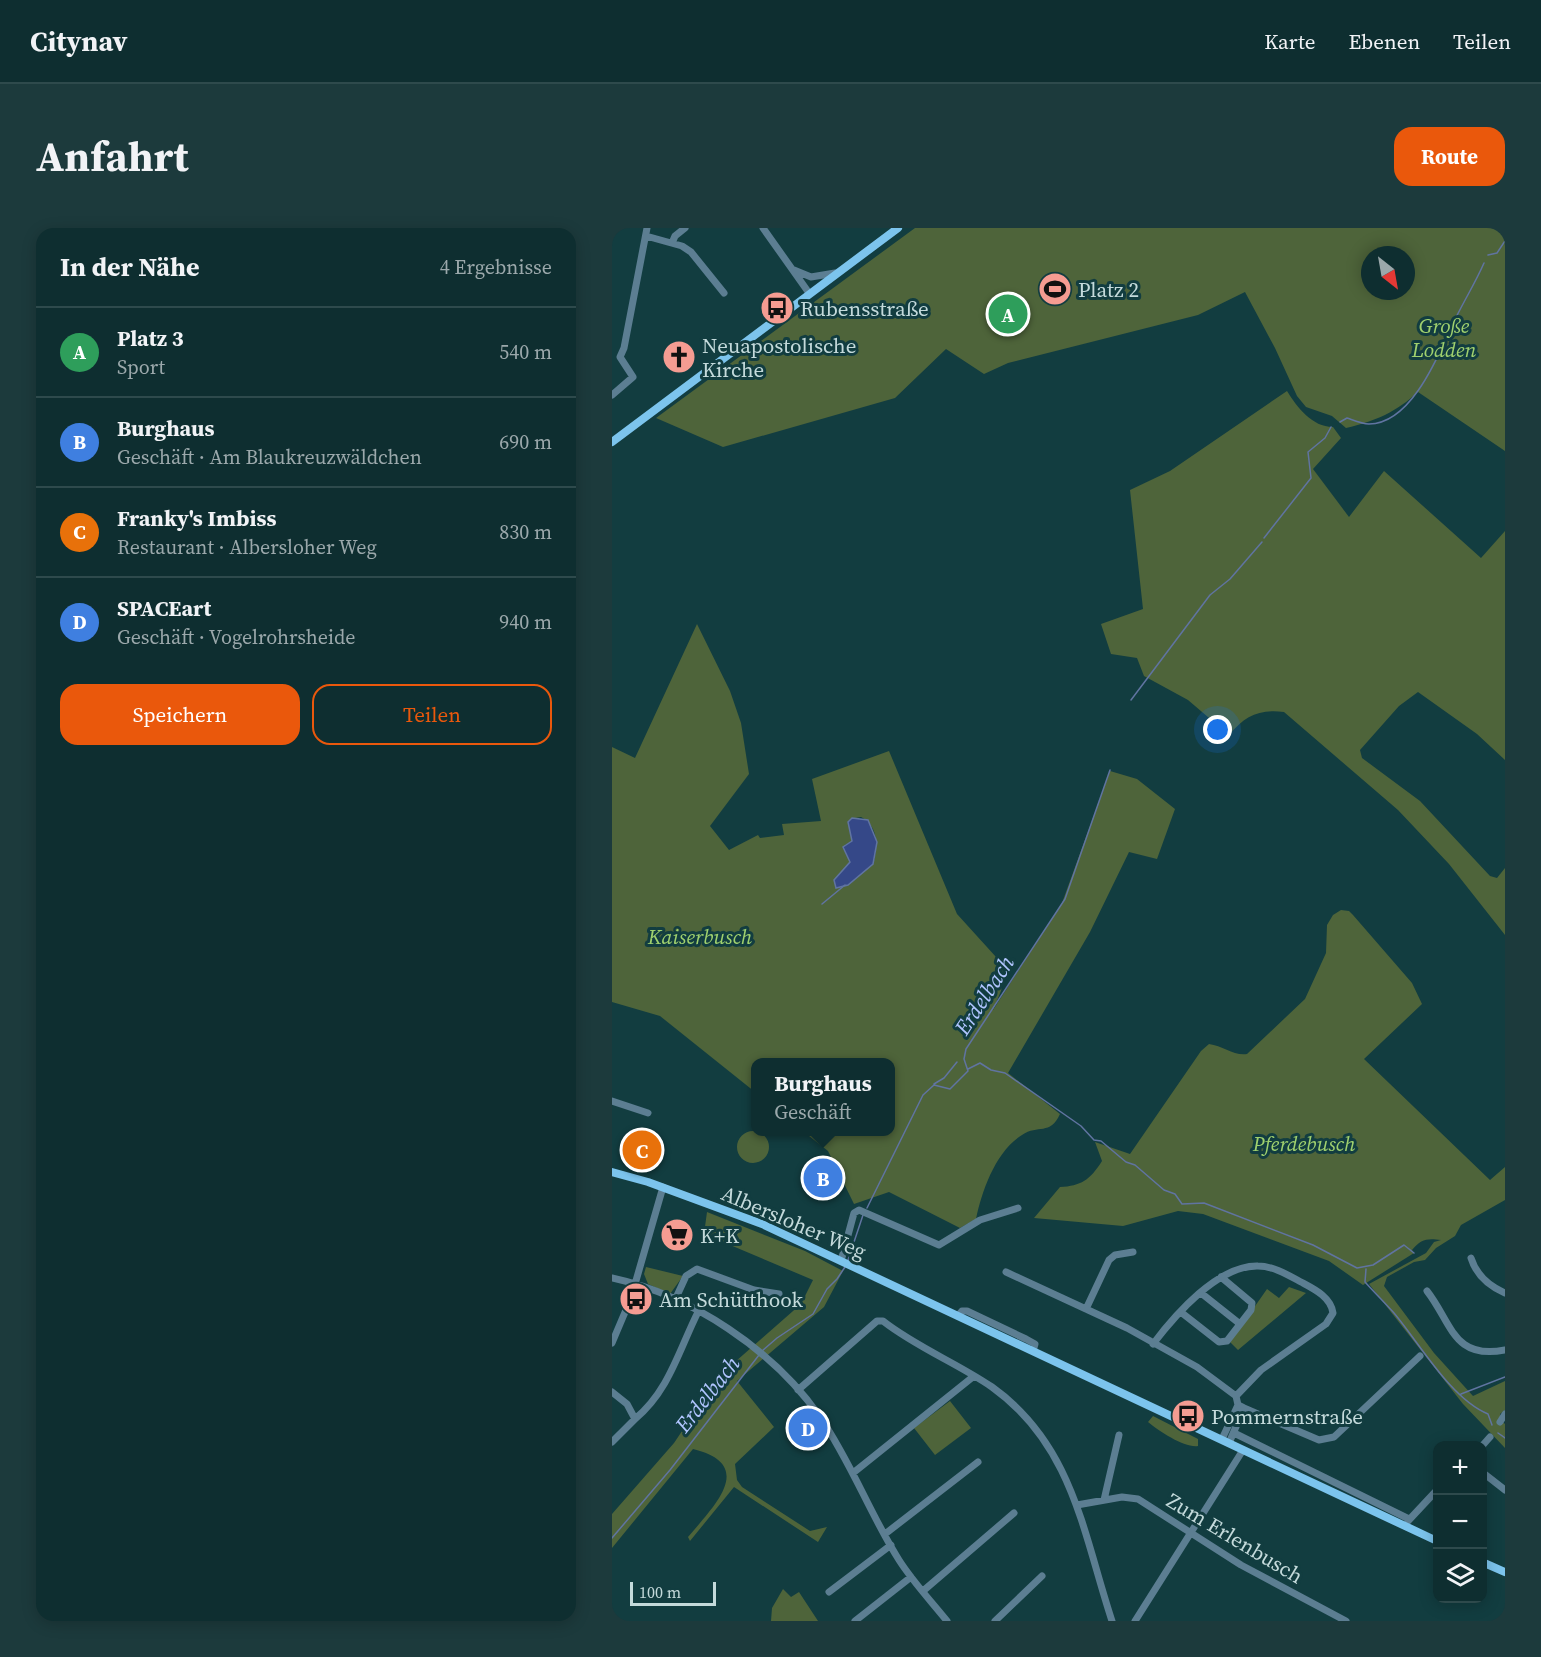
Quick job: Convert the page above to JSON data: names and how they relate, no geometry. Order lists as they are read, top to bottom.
{
  "streets": {
    "main road": ["Albersloher Weg"],
    "street": ["Zum Erlenbusch"]
  },
  "water": ["Erdelbach"],
  "parks": ["Große Lodden", "Kaiserbusch", "Pferdebusch"],
  "places": {
    "sports": ["Platz 2"],
    "bus stop": ["Rubensstraße", "Am Schütthook", "Pommernstraße"],
    "church": ["Neuapostolische Kirche"],
    "supermarket": ["K+K"]
  },
  "scale_bar": "100 m",
  "north": "bottom right",
  "page": {
    "header": "Citynav",
    "nav": ["Karte", "Ebenen", "Teilen"],
    "title": "Anfahrt",
    "buttons": [
      "Route",
      ["Speichern", "Teilen"]
    ],
    "heading": ["In der Nähe", "4 Ergebnisse"],
    "pins": [
      "A",
      "C",
      "B",
      "D"
    ],
    "list": [
      {
        "mark": "A",
        "name": "Platz 3",
        "note": "Sport",
        "value": "540 m"
      },
      {
        "mark": "B",
        "name": "Burghaus",
        "note": "Geschäft · Am Blaukreuzwäldchen",
        "value": "690 m"
      },
      {
        "mark": "C",
        "name": "Franky's Imbiss",
        "note": "Restaurant · Albersloher Weg",
        "value": "830 m"
      },
      {
        "mark": "D",
        "name": "SPACEart",
        "note": "Geschäft · Vogelrohrsheide",
        "value": "940 m"
      }
    ],
    "popup": ["Burghaus", "Geschäft"],
    "map_buttons": ["+", "−"],
    "scale": "100 m"
  }
}
